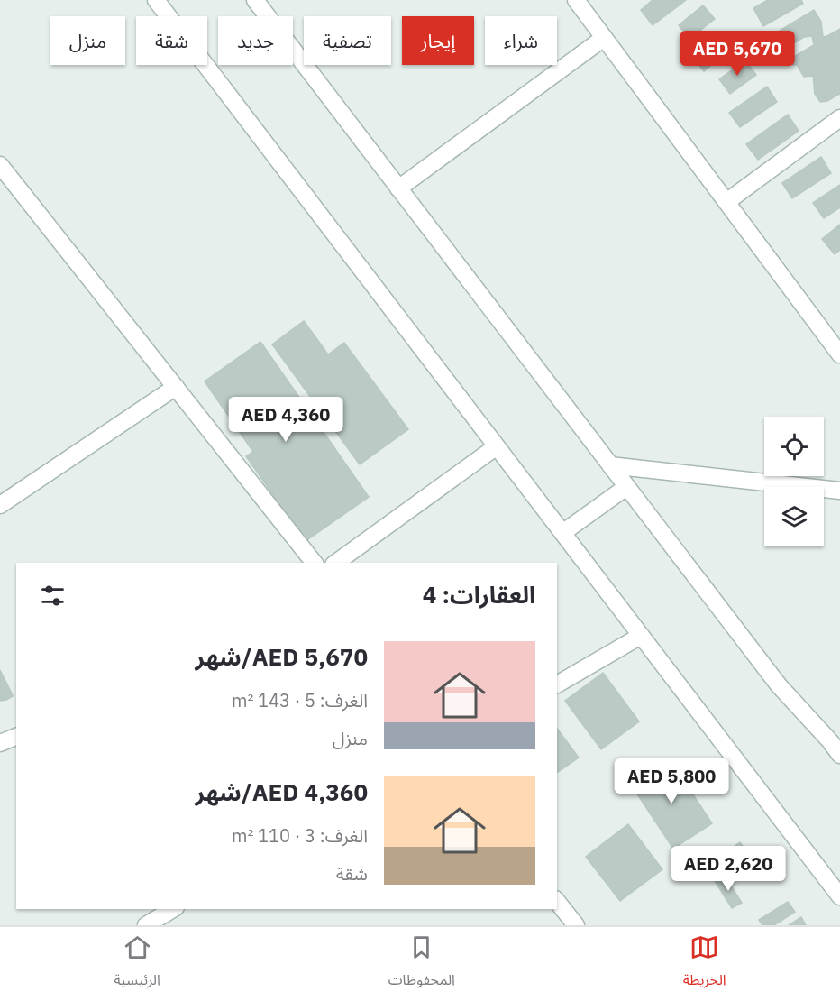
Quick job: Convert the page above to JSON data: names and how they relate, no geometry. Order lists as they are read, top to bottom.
{
  "page": {
    "chip": [
      "شراء",
      "إيجار",
      "تصفية",
      "جديد",
      "شقة",
      "منزل"
    ],
    "price": [
      "AED 5,670",
      "AED 4,360",
      "AED 5,800",
      "AED 2,620"
    ],
    "heading": "العقارات: 4",
    "list": [
      {
        "name": "AED 5,670/شهر",
        "note": "الغرف: 5 · 143 m² · منزل"
      },
      {
        "name": "AED 4,360/شهر",
        "note": "الغرف: 3 · 110 m² · شقة"
      }
    ],
    "tabs": ["الخريطة", "المحفوظات", "الرئيسية"]
  }
}
